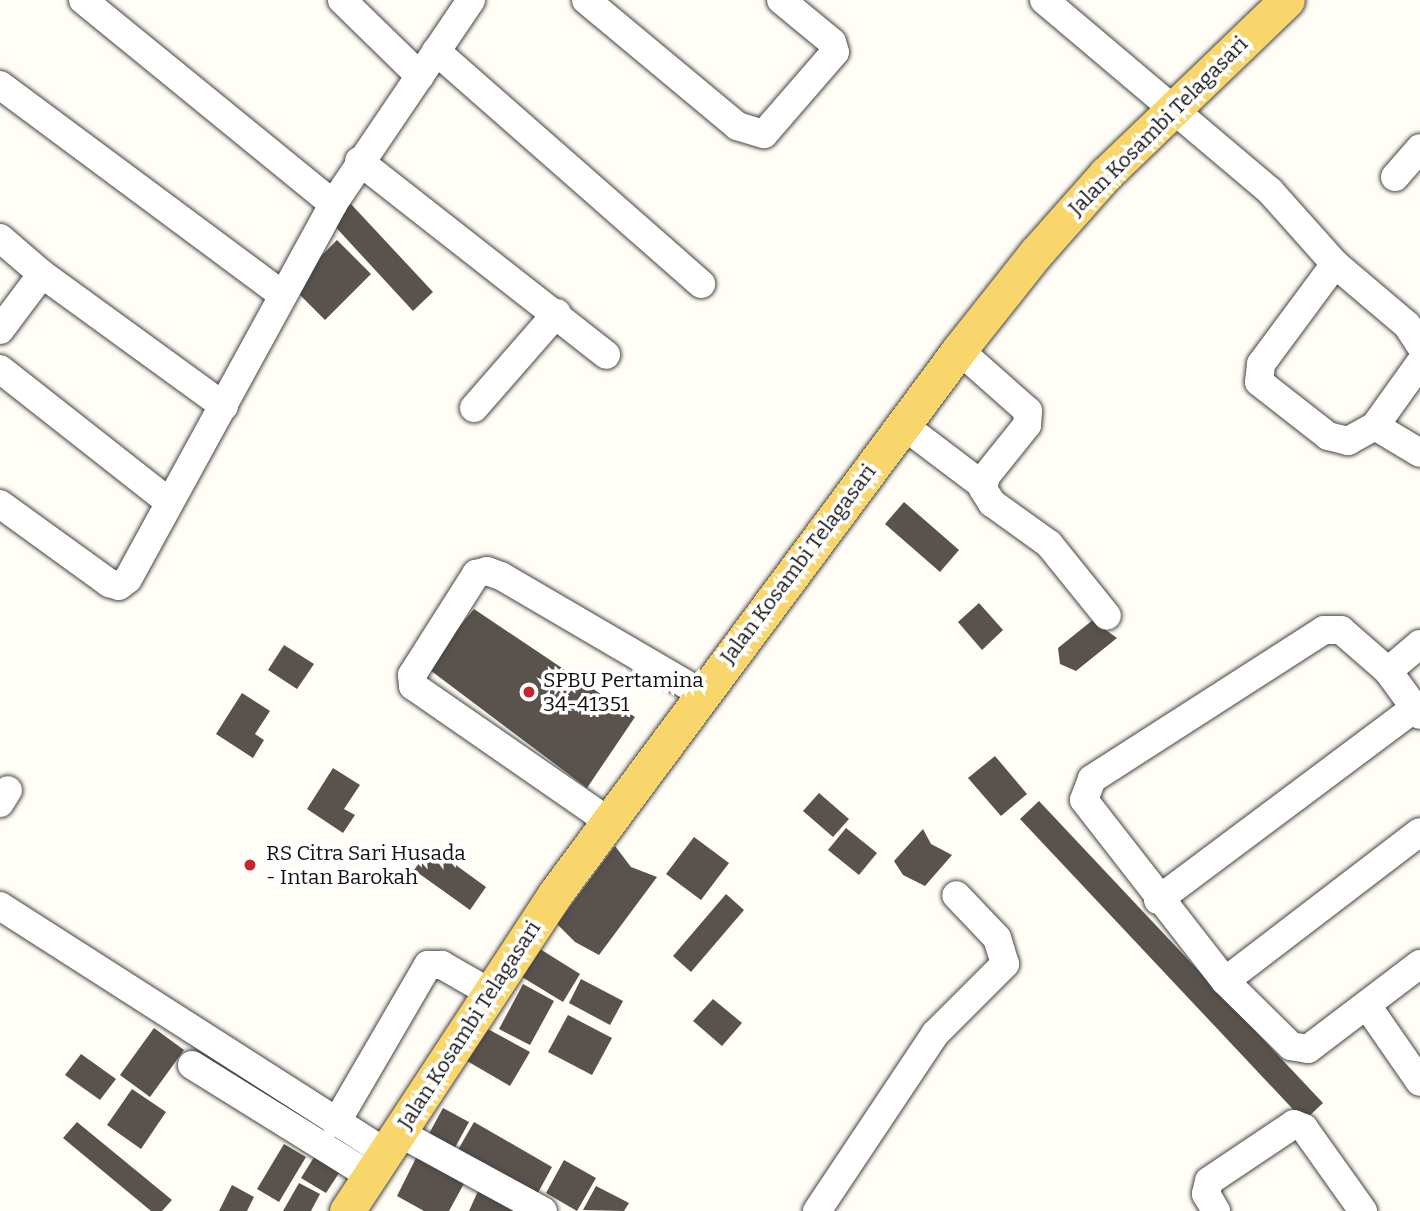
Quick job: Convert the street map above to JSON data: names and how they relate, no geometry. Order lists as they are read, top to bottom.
{
  "streets": {
    "main road": ["Jalan Kosambi Telagasari"]
  },
  "places": ["SPBU Pertamina 34-41351", "RS Citra Sari Husada - Intan Barokah"]
}
